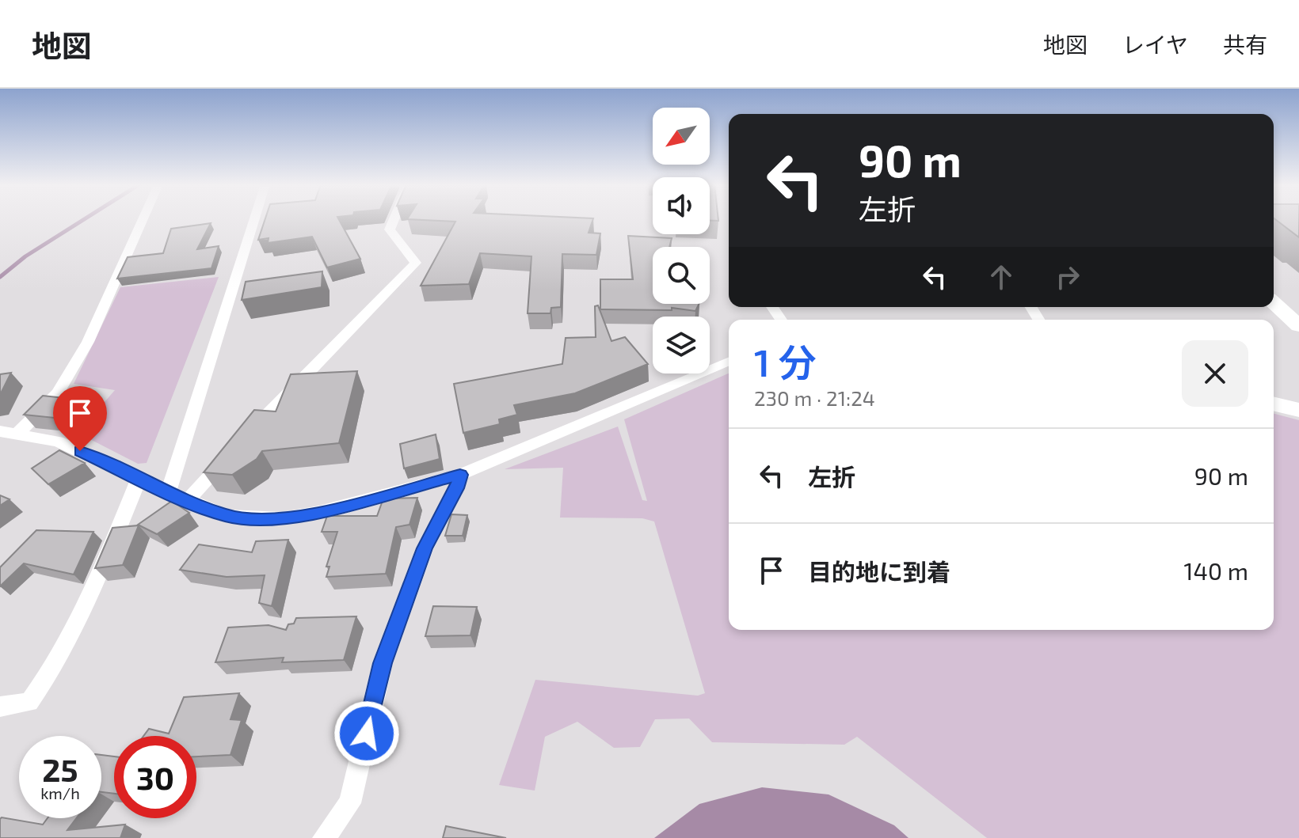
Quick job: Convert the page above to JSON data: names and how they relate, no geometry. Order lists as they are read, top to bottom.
{
  "north": "bottom left",
  "page": {
    "header": "地図",
    "nav": ["地図", "レイヤ", "共有"],
    "turn": ["90 m", "左折"],
    "heading": ["1 分", "230 m · 21:24"],
    "list": [
      {
        "name": "左折",
        "value": "90 m"
      },
      {
        "name": "目的地に到着",
        "value": "140 m"
      }
    ],
    "speed": "25 km/h",
    "limit": "30"
  }
}
